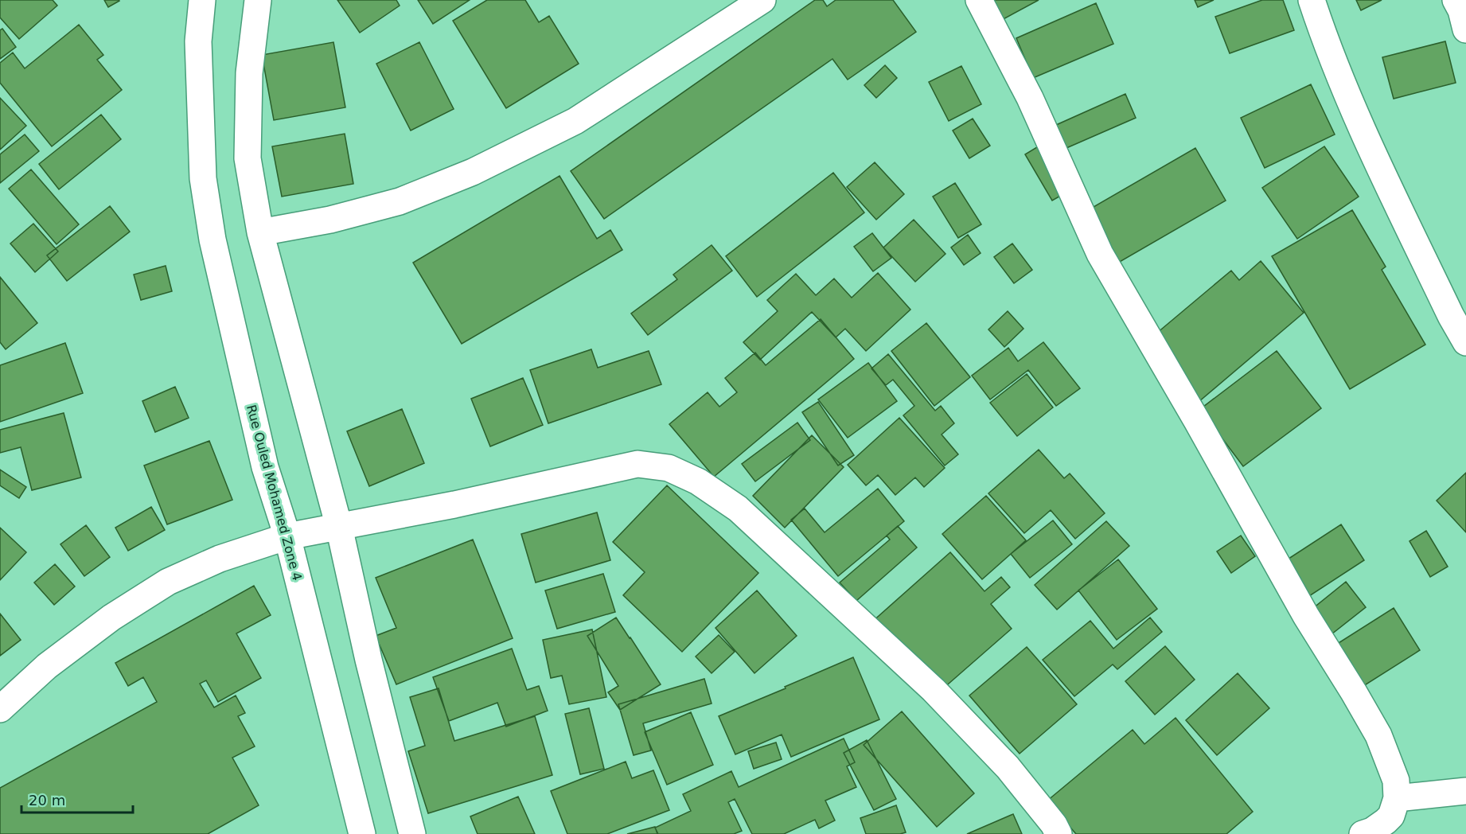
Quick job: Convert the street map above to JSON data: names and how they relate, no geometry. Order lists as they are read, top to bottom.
{
  "streets": {
    "street": ["Rue Ouled Mohamed Zone 4"]
  },
  "scale_bar": "20 m"
}
